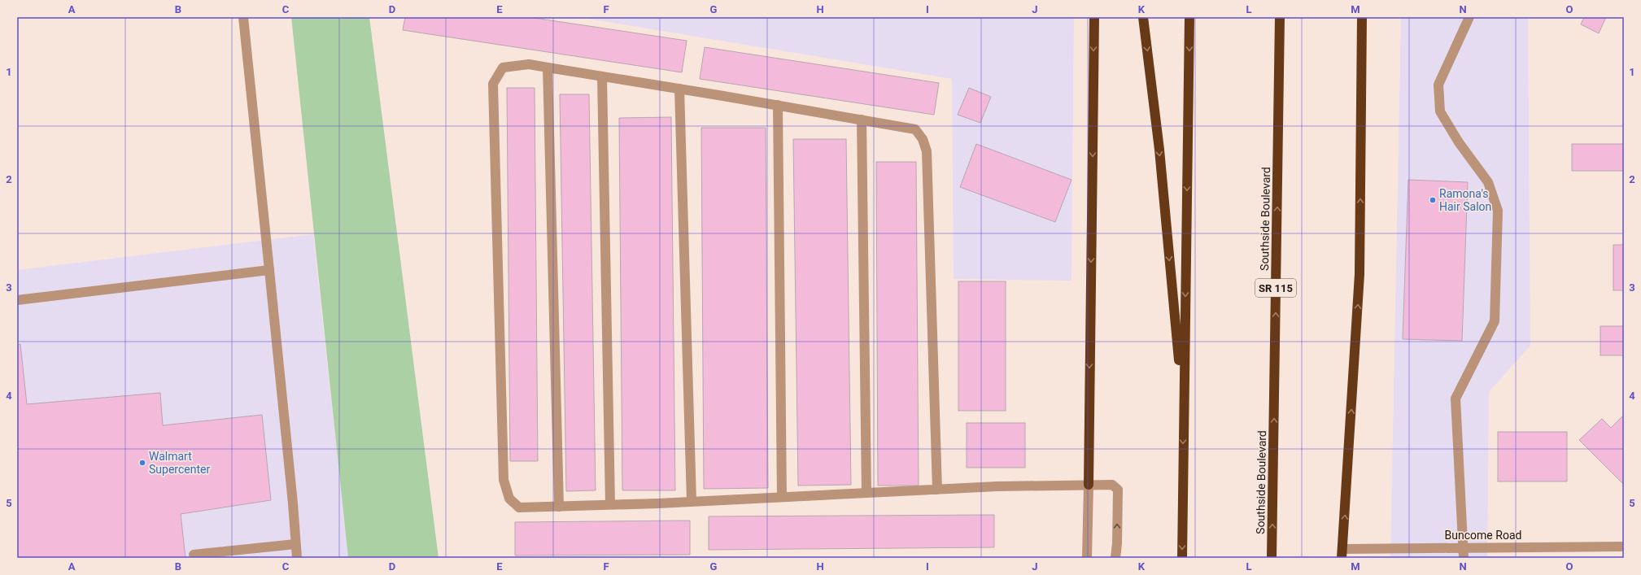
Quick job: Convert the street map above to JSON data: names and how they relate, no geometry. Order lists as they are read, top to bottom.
{
  "streets": {
    "highway": ["Southside Boulevard", "SR 115"],
    "street": ["Buncome Road"]
  },
  "places": ["Ramona's Hair Salon", "Walmart Supercenter"],
  "grid": {
    "columns": [
      "A",
      "B",
      "C",
      "D",
      "E",
      "F",
      "G",
      "H",
      "I",
      "J",
      "K",
      "L",
      "M",
      "N",
      "O"
    ],
    "rows": [
      "1",
      "2",
      "3",
      "4",
      "5"
    ]
  }
}
